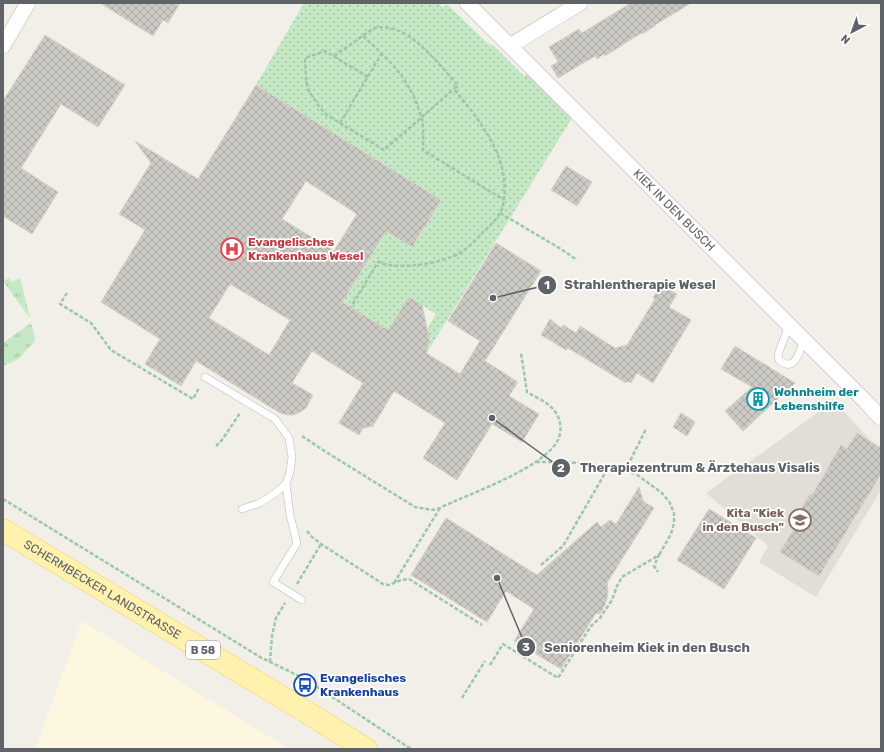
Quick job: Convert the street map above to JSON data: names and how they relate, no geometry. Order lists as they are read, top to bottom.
{
  "streets": {
    "main road": ["SCHERMBECKER LANDSTRASSE", "B 58"],
    "street": ["KIEK IN DEN BUSCH"]
  },
  "places": {
    "hospital": ["Evangelisches Krankenhaus Wesel"],
    "other": ["Strahlentherapie Wesel", "Therapiezentrum & Ärztehaus Visalis", "Seniorenheim Kiek in den Busch"],
    "building": ["Wohnheim der Lebenshilfe"],
    "school or university": ["Kita \"Kiek in den Busch\""],
    "bus stop": ["Evangelisches Krankenhaus"]
  },
  "north": "bottom left"
}
